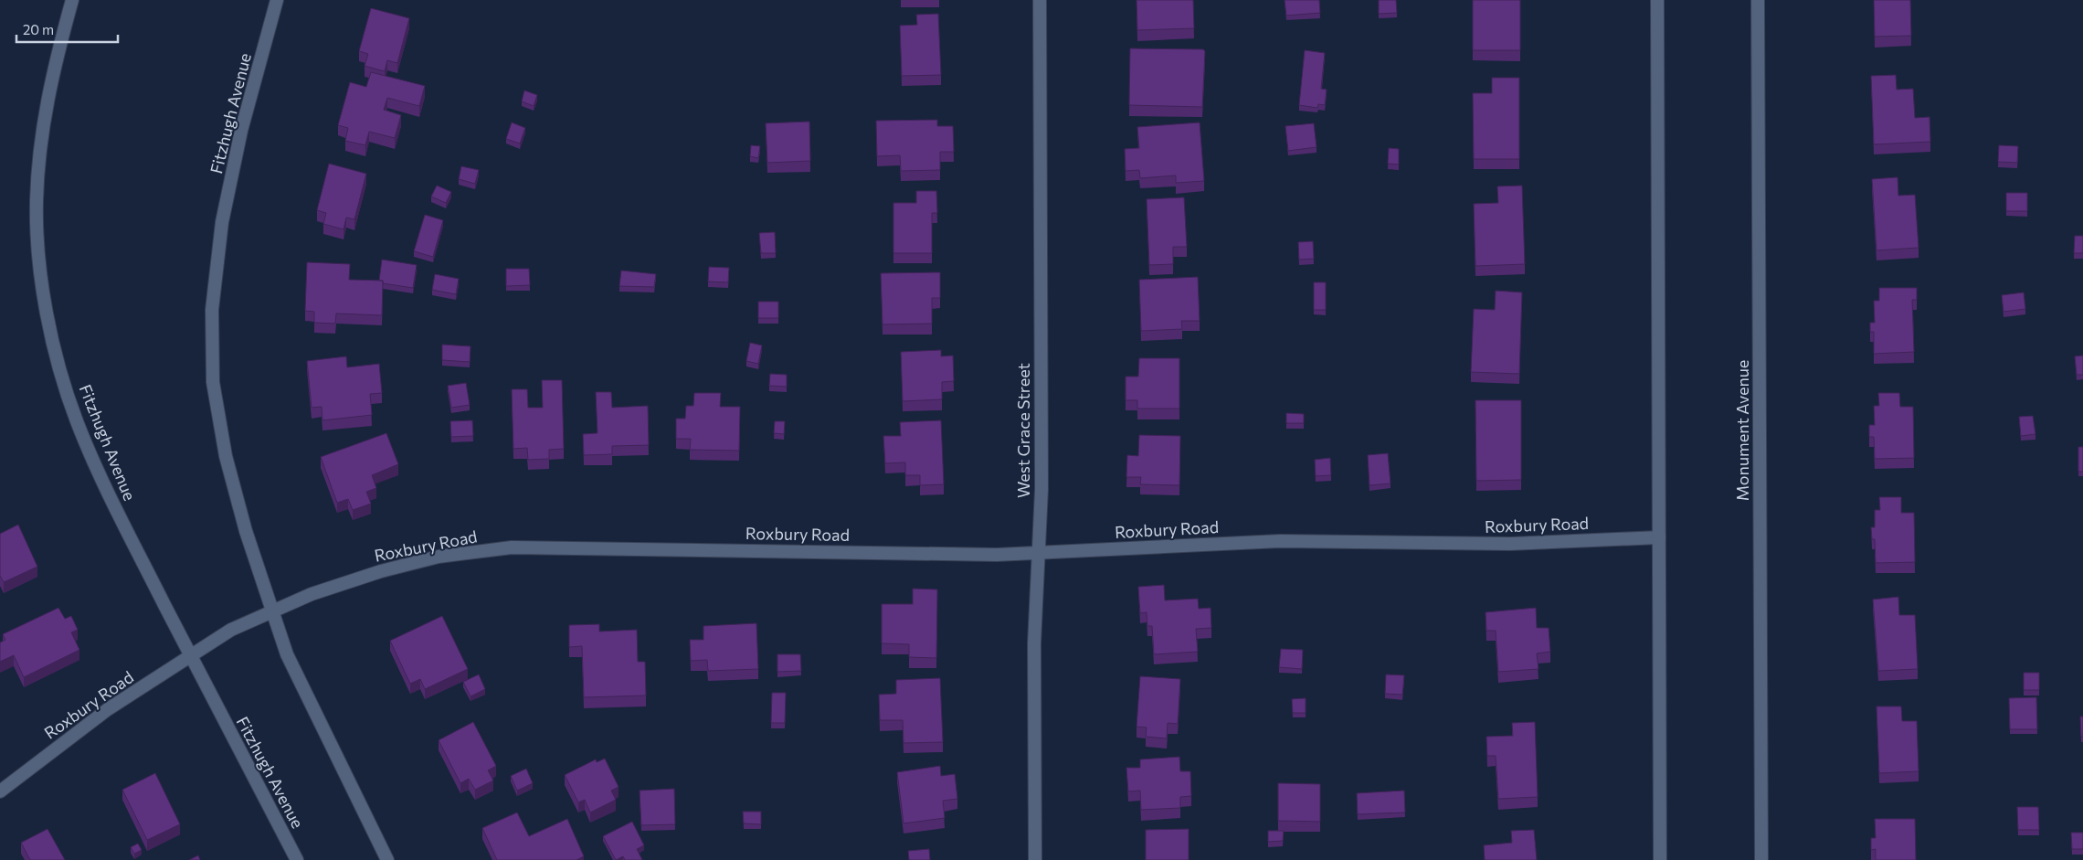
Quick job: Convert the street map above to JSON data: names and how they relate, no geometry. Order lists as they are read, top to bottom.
{
  "streets": {
    "street": [
      "Fitzhugh Avenue",
      "West Grace Street",
      "Monument Avenue",
      "Roxbury Road"
    ]
  },
  "crossings": [
    ["Fitzhugh Avenue", "Roxbury Road"],
    ["West Grace Street", "Roxbury Road"]
  ],
  "scale_bar": "20 m"
}
